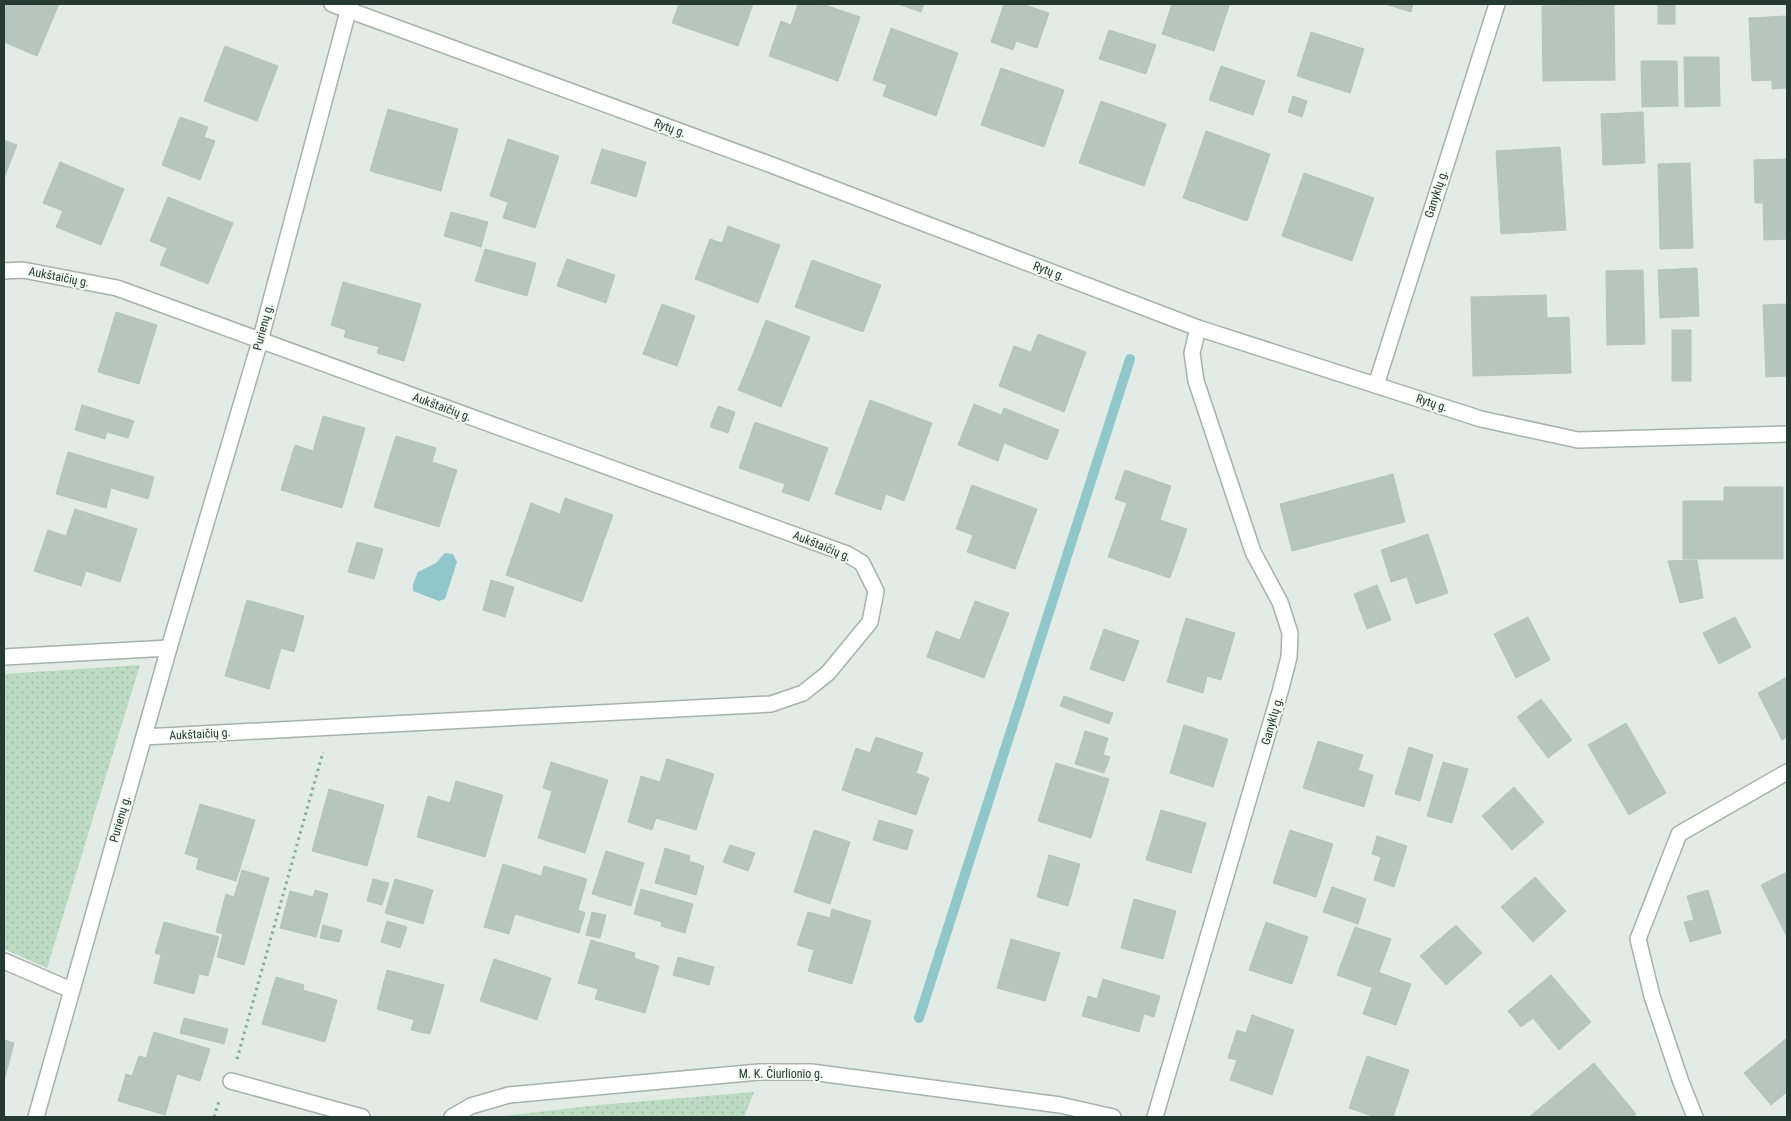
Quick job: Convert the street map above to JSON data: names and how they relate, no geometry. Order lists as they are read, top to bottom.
{
  "streets": {
    "street": [
      "Rytų g.",
      "Ganyklų g.",
      "Aukštaičių g.",
      "Purienų g.",
      "M. K. Čiurlionio g."
    ]
  },
  "crossings": [
    ["Rytų g.", "Ganyklų g."],
    ["Rytų g.", "Purienų g."],
    ["Aukštaičių g.", "Purienų g."]
  ]
}
